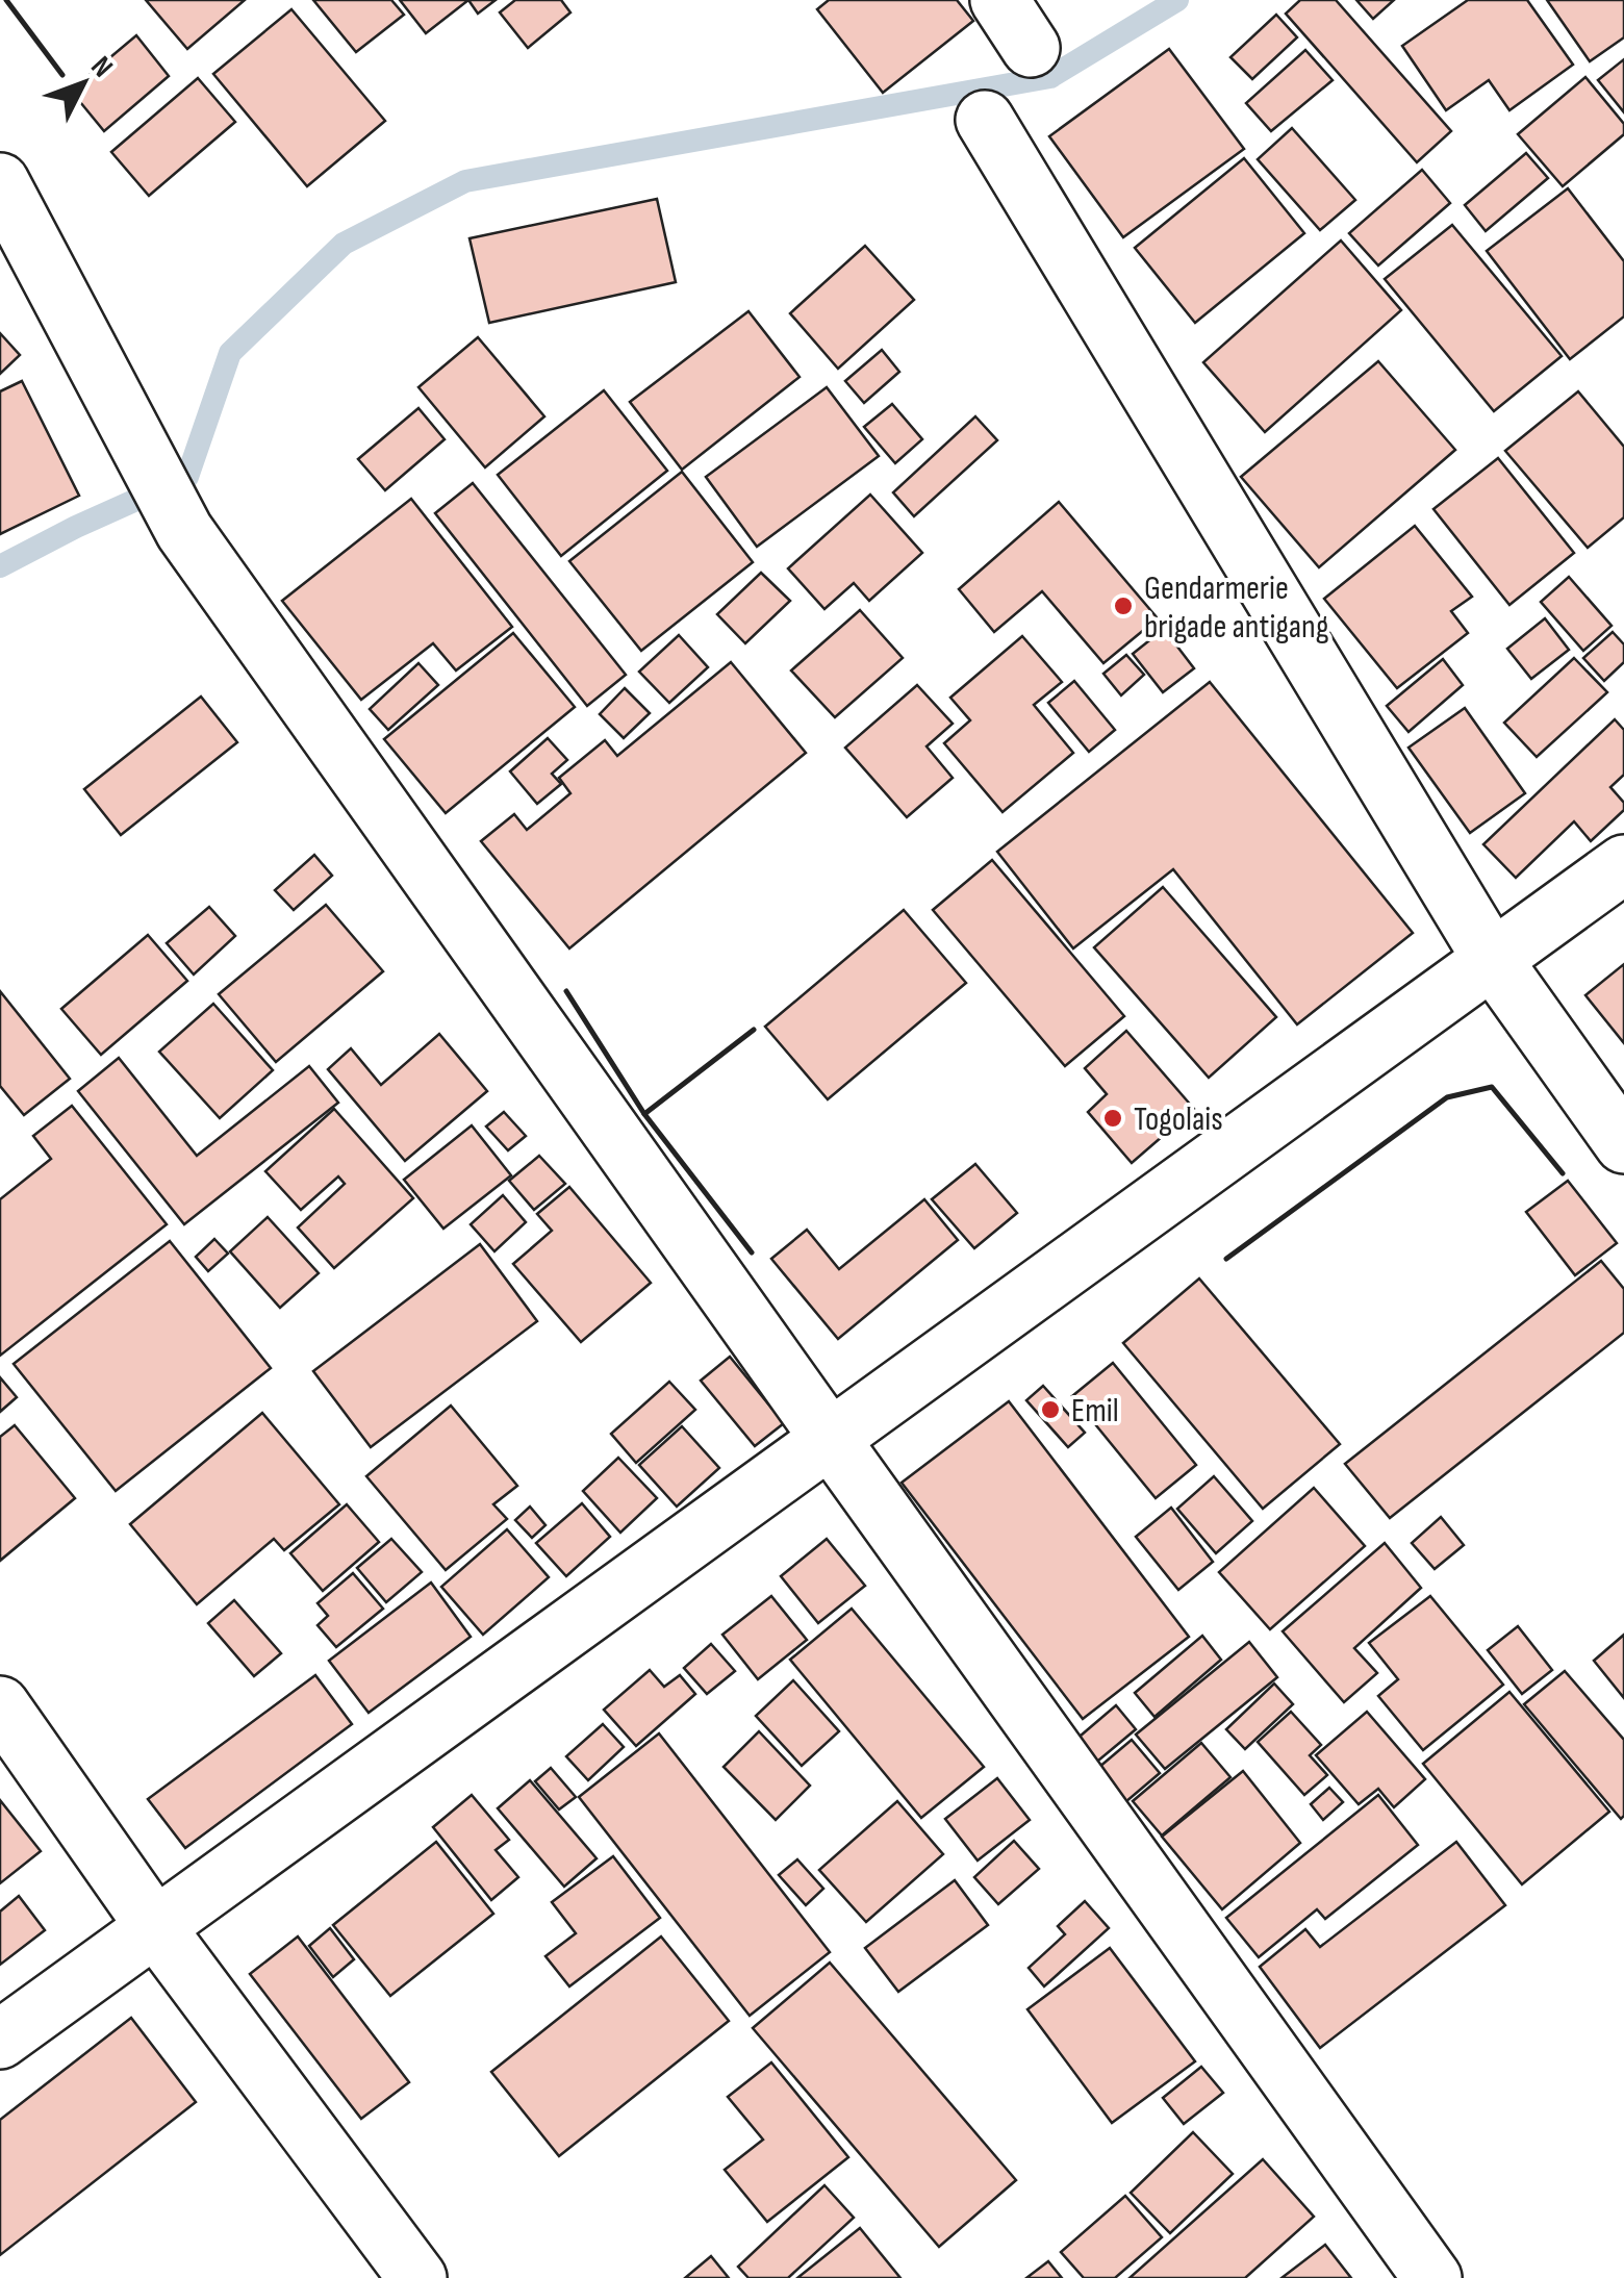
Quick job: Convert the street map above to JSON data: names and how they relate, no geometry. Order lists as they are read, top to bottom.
{
  "places": ["Gendarmerie brigade antigang", "Togolais", "Emil"],
  "north": "top right"
}
